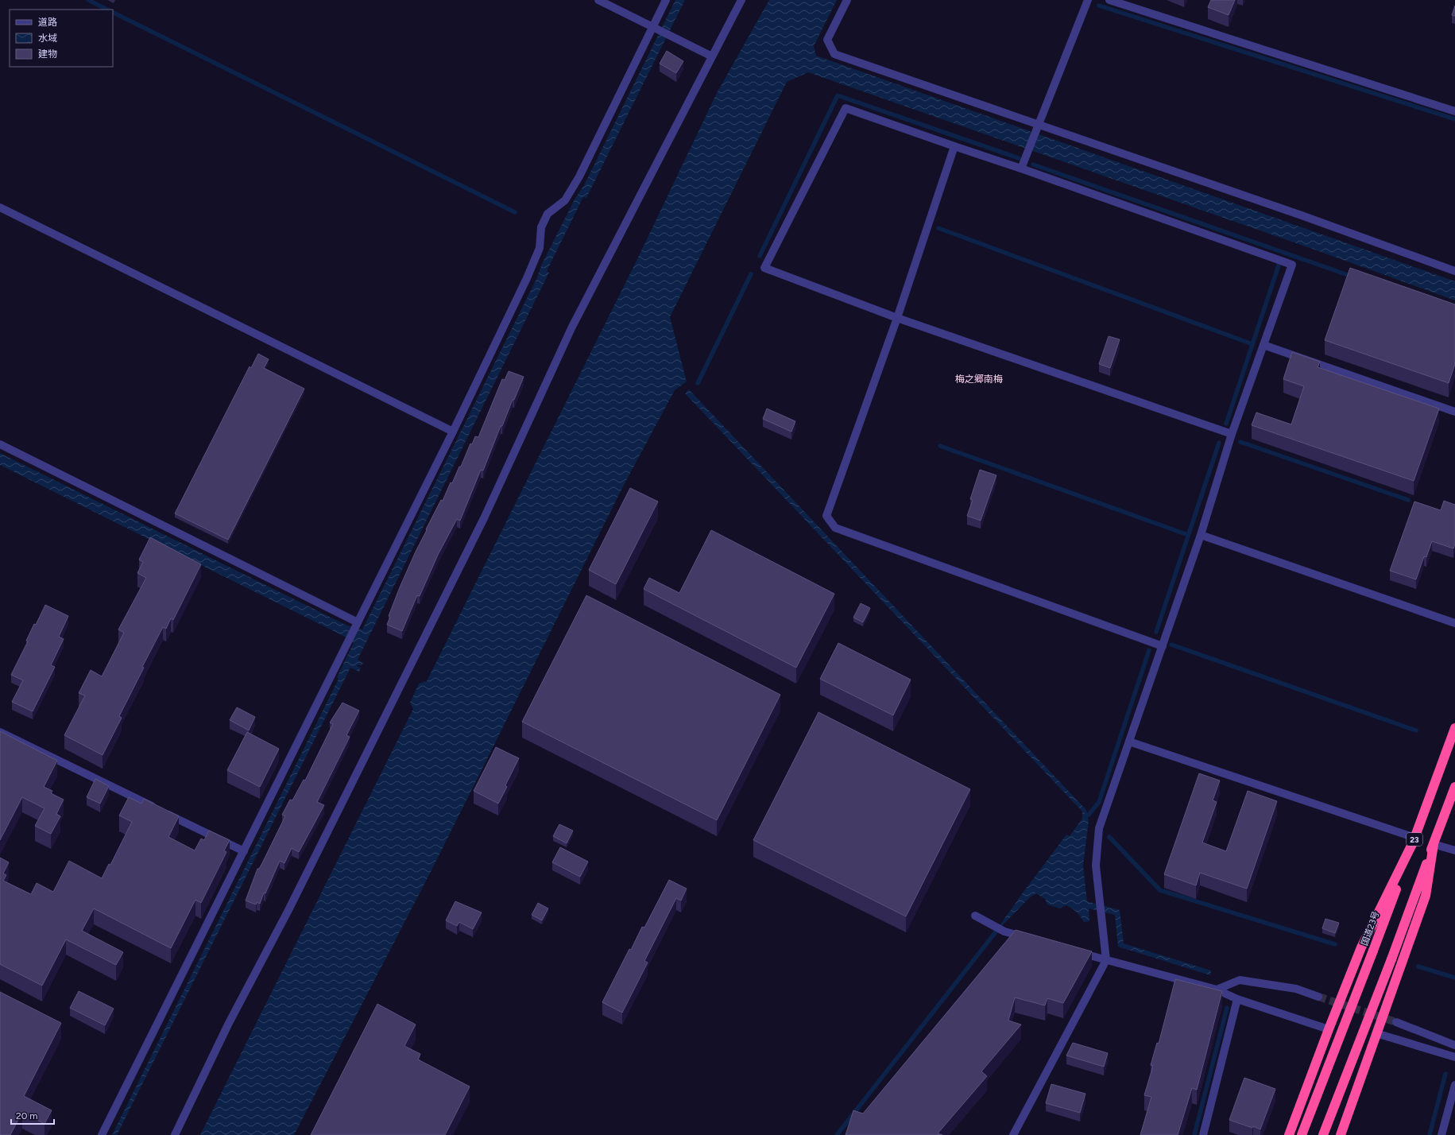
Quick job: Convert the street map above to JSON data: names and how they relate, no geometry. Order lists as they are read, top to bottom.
{
  "streets": {
    "highway": ["23", "国道23号"]
  },
  "districts": ["梅之郷南梅"],
  "legend": ["道路", "水域", "建物"],
  "scale_bar": "20 m"
}
